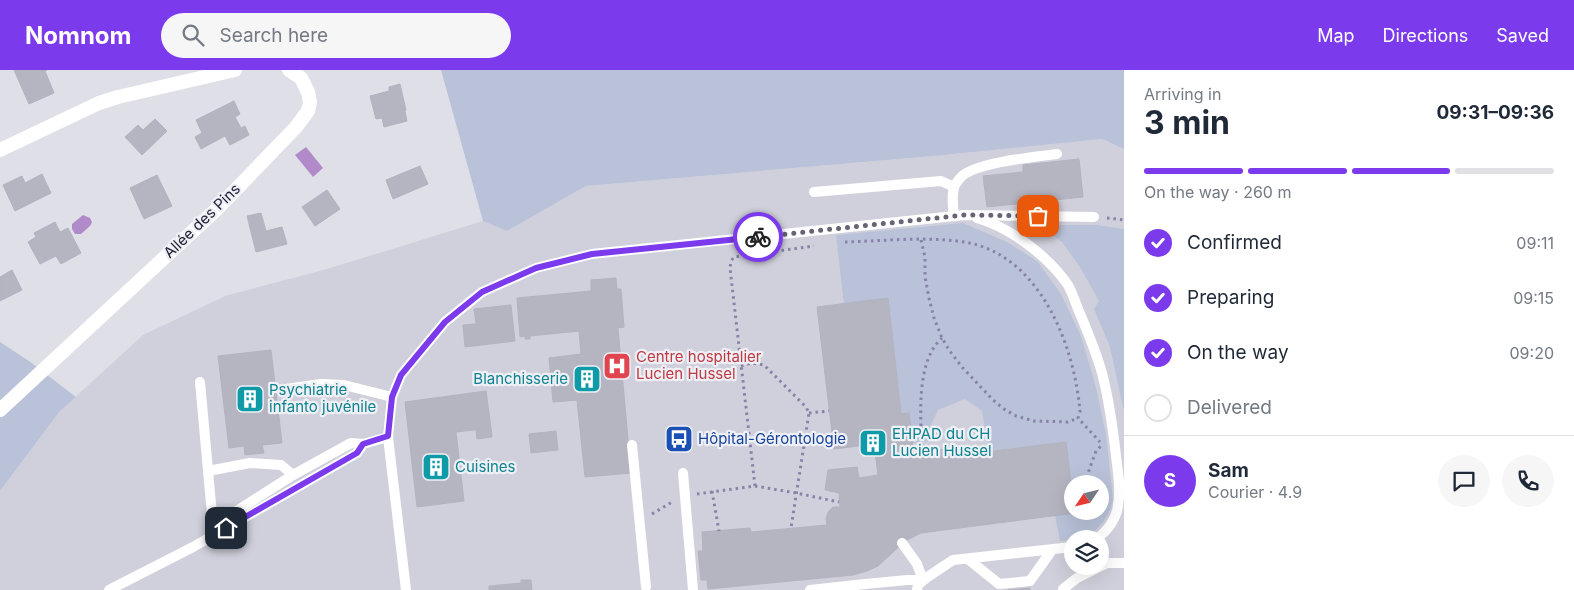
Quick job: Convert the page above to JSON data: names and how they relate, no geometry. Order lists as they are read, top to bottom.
{
  "streets": {
    "street": ["Allée des Pins"]
  },
  "places": {
    "hospital": ["Centre hospitalier Lucien Hussel"],
    "building": [
      "Blanchisserie",
      "Psychiatrie infanto juvénile",
      "EHPAD du CH Lucien Hussel",
      "Cuisines"
    ],
    "bus stop": ["Hôpital-Gérontologie"]
  },
  "north": "bottom left",
  "page": {
    "header": "Nomnom",
    "search": "Search here",
    "nav": ["Map", "Directions", "Saved"],
    "heading": ["3 min", "Arriving in", "09:31–09:36"],
    "panel": ["Sam", "Courier · 4.9"],
    "bar": "On the way · 260 m",
    "list": [
      ["Confirmed", "09:11"],
      ["Preparing", "09:15"],
      ["On the way", "09:20"],
      "Delivered"
    ],
    "round": "S"
  }
}
